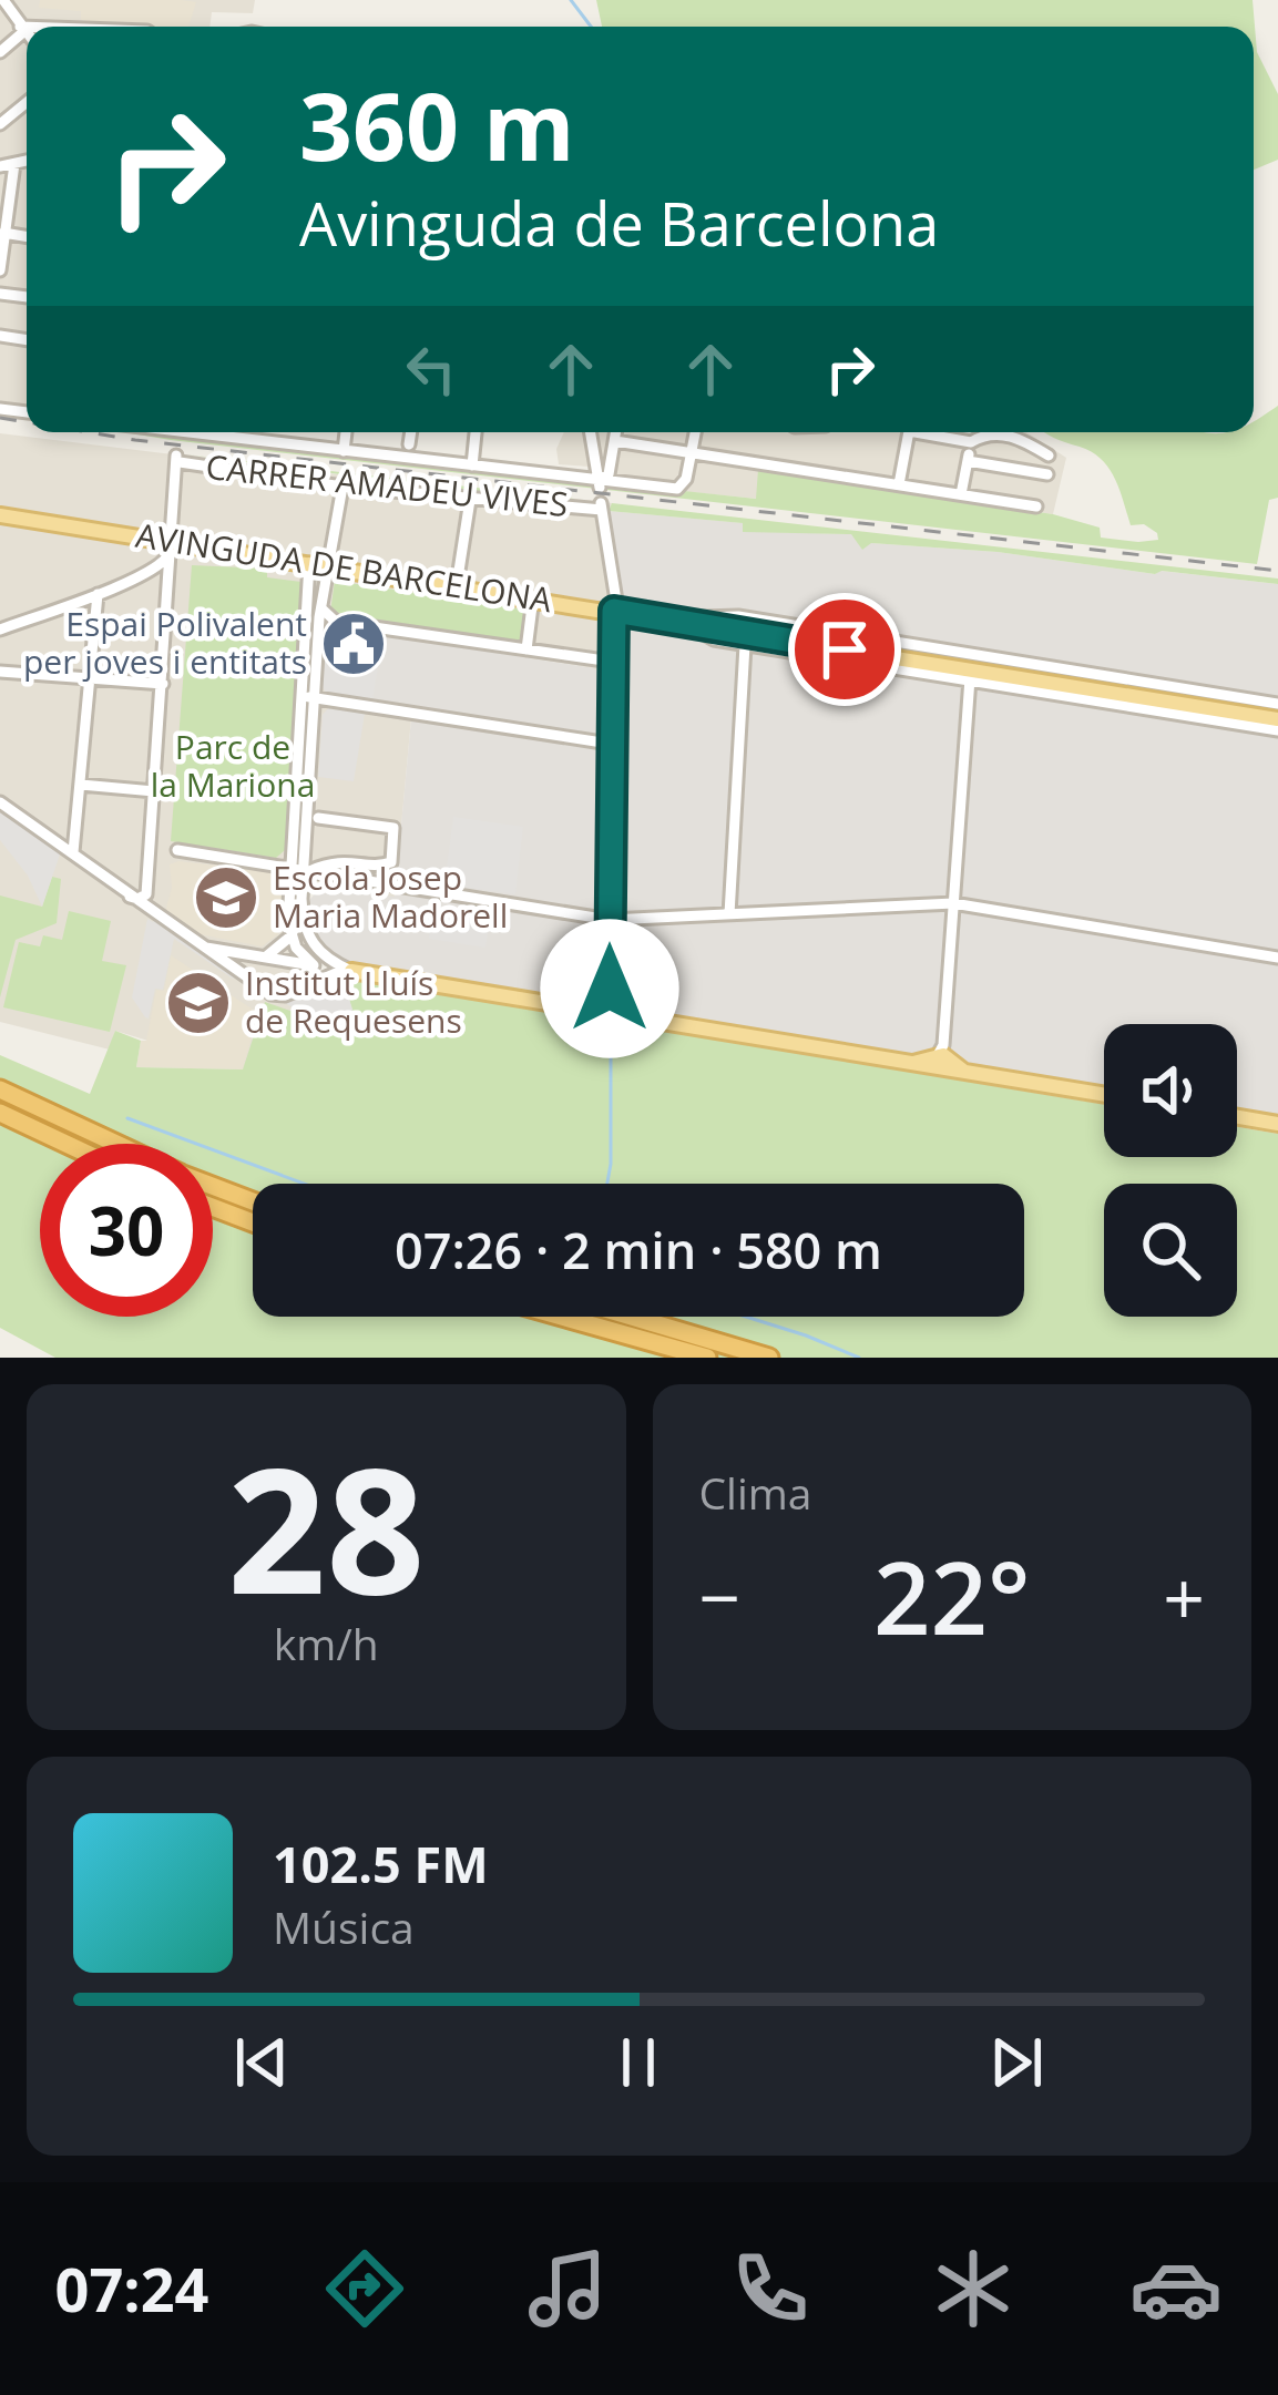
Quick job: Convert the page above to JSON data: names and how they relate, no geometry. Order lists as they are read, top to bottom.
{
  "streets": {
    "main road": ["AVINGUDA DE BARCELONA"],
    "street": ["CARRER AMADEU VIVES"]
  },
  "crossings": [
    ["CARRER AMADEU VIVES", "AVINGUDA DE BARCELONA"]
  ],
  "parks": ["Parc de la Mariona"],
  "places": {
    "public building": ["Espai Polivalent per joves i entitats"],
    "school or university": ["Escola Josep Maria Madorell", "Institut Lluís de Requesens"]
  },
  "page": {
    "turn": ["360 m", "Avinguda de Barcelona"],
    "limit": "30",
    "trip": "07:26 · 2 min · 580 m",
    "tile": [
      ["28", "km/h"],
      "Clima"
    ],
    "heat": ["−", "22°", "+"],
    "song": ["102.5 FM", "Música"],
    "tabs": "07:24"
  }
}
